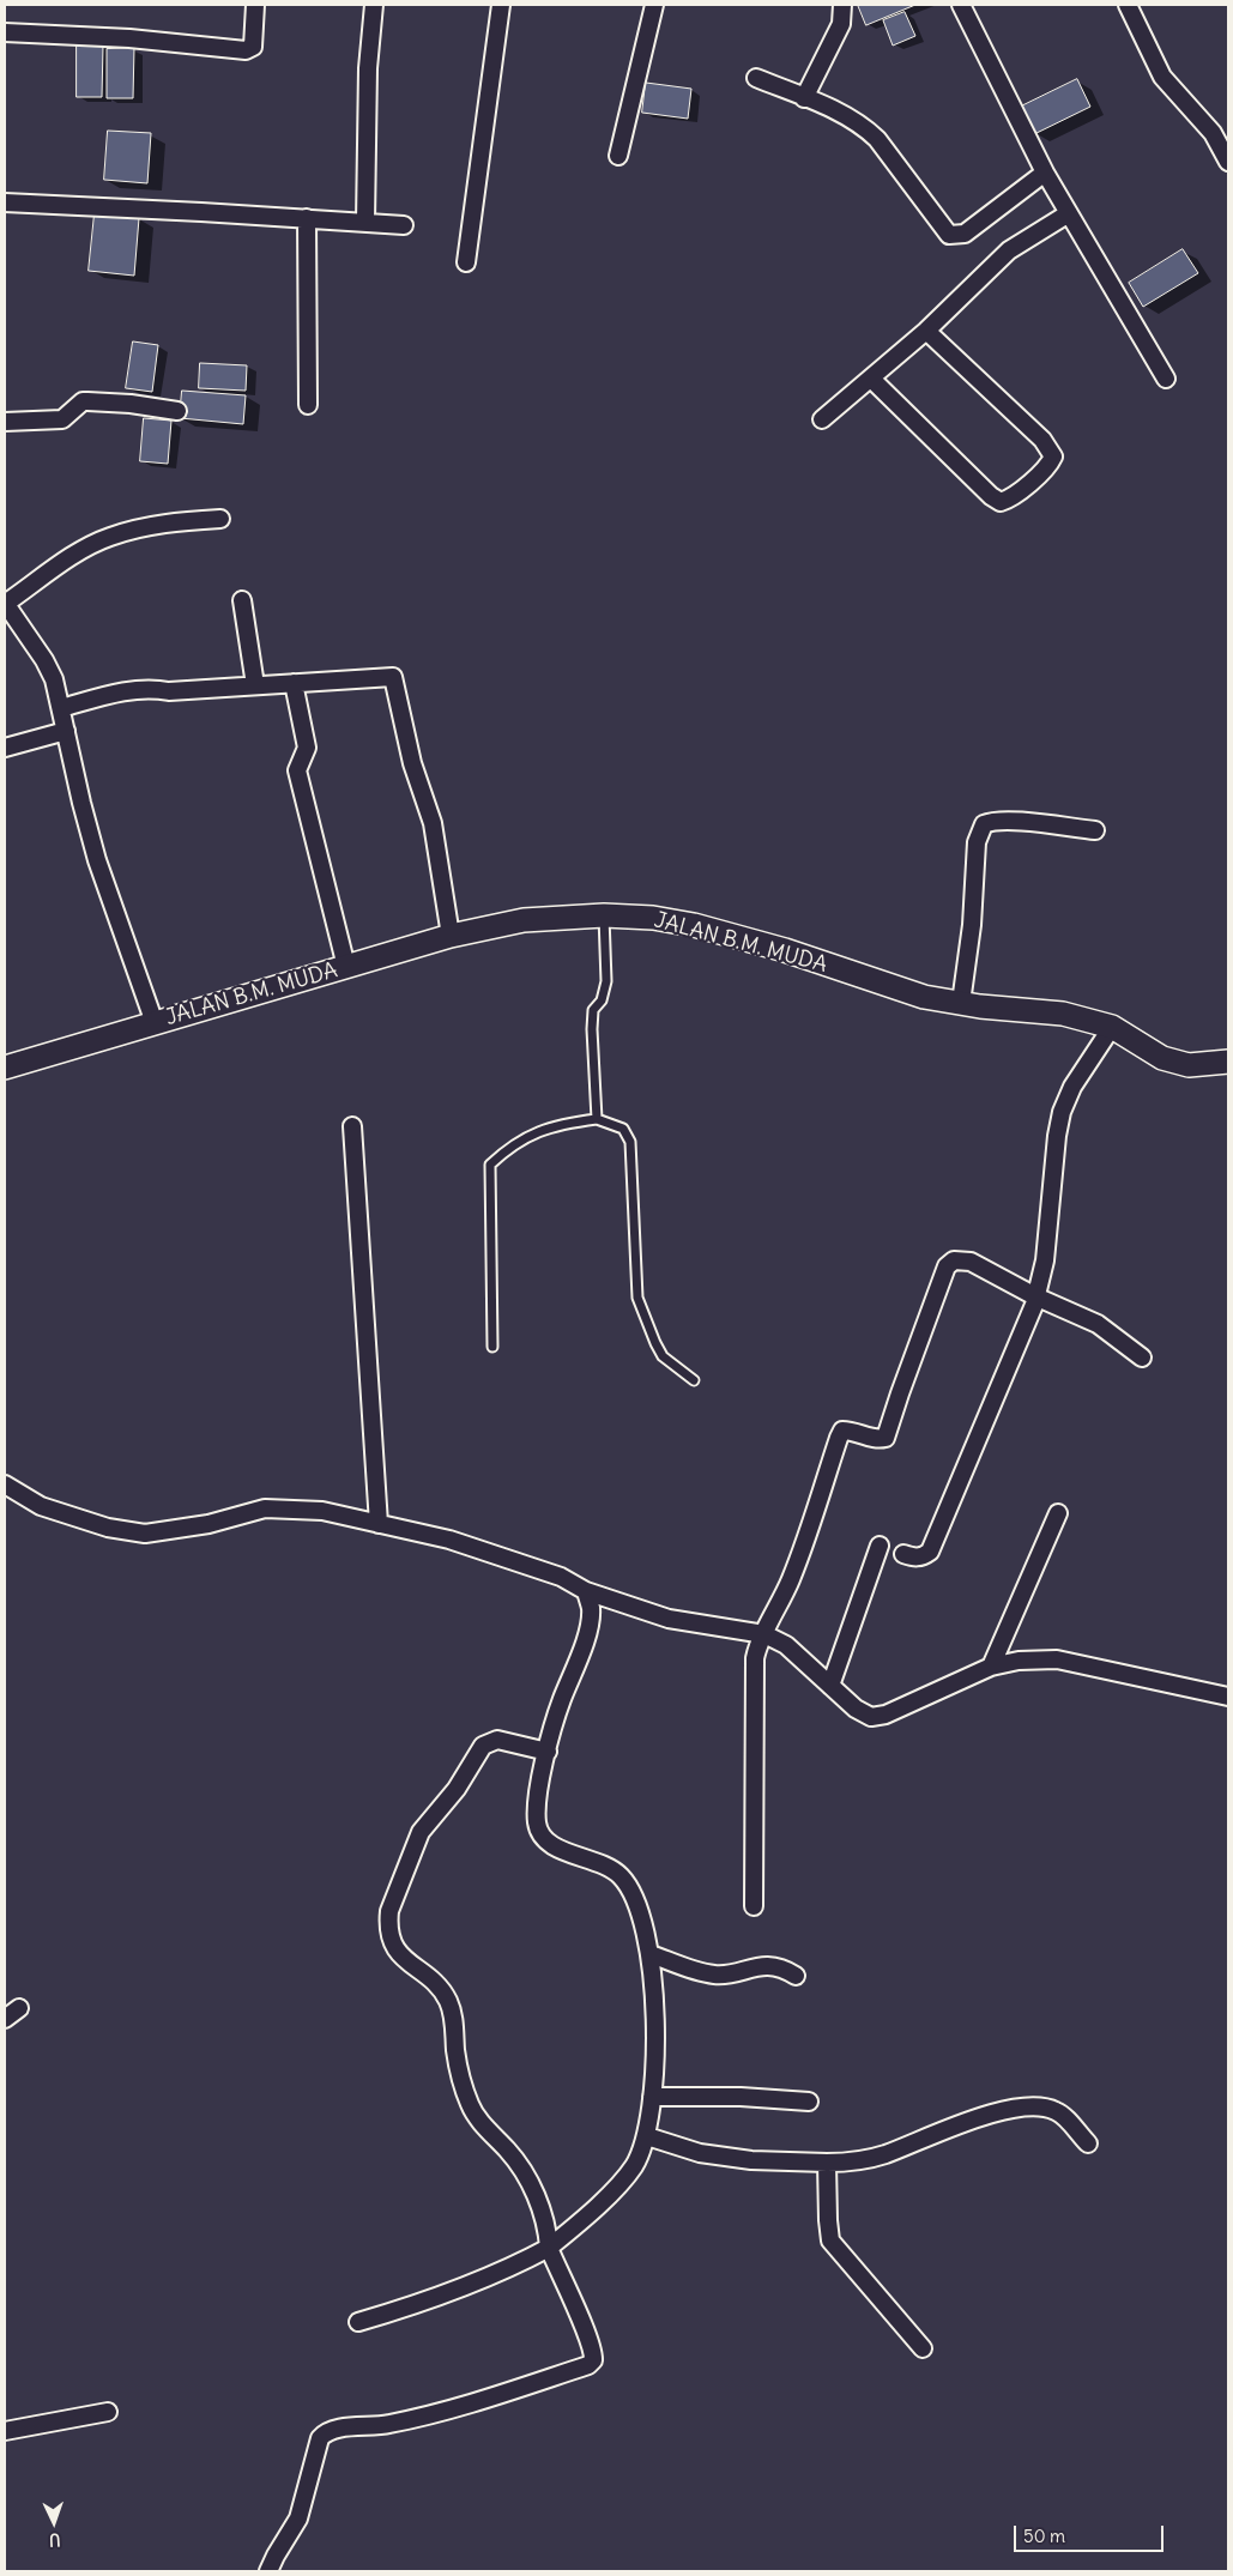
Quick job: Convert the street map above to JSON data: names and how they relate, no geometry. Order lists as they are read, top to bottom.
{
  "streets": {
    "street": ["JALAN B.M. MUDA"]
  },
  "scale_bar": "50 m",
  "north": "bottom"
}
